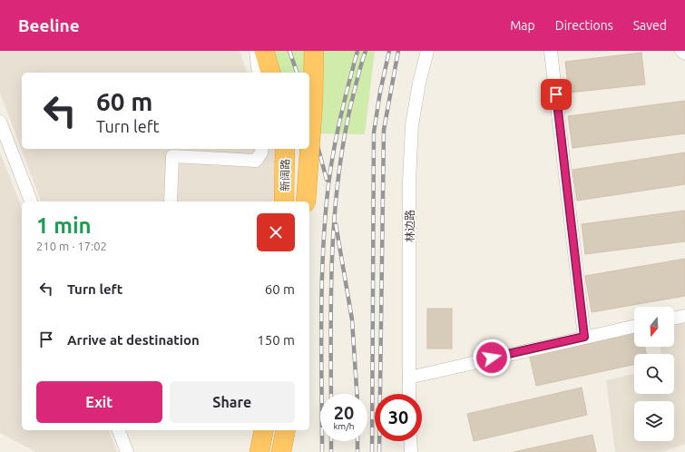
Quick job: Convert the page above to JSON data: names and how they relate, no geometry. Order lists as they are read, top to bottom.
{
  "streets": {
    "highway": ["新阔路"],
    "street": ["林边路"]
  },
  "north": "bottom",
  "page": {
    "header": "Beeline",
    "nav": ["Map", "Directions", "Saved"],
    "turn": ["60 m", "Turn left"],
    "heading": ["1 min", "210 m · 17:02"],
    "list": [
      {
        "name": "Turn left",
        "value": "60 m"
      },
      {
        "name": "Arrive at destination",
        "value": "150 m"
      }
    ],
    "buttons": ["Exit", "Share"],
    "speed": "20 km/h",
    "limit": "30"
  }
}
